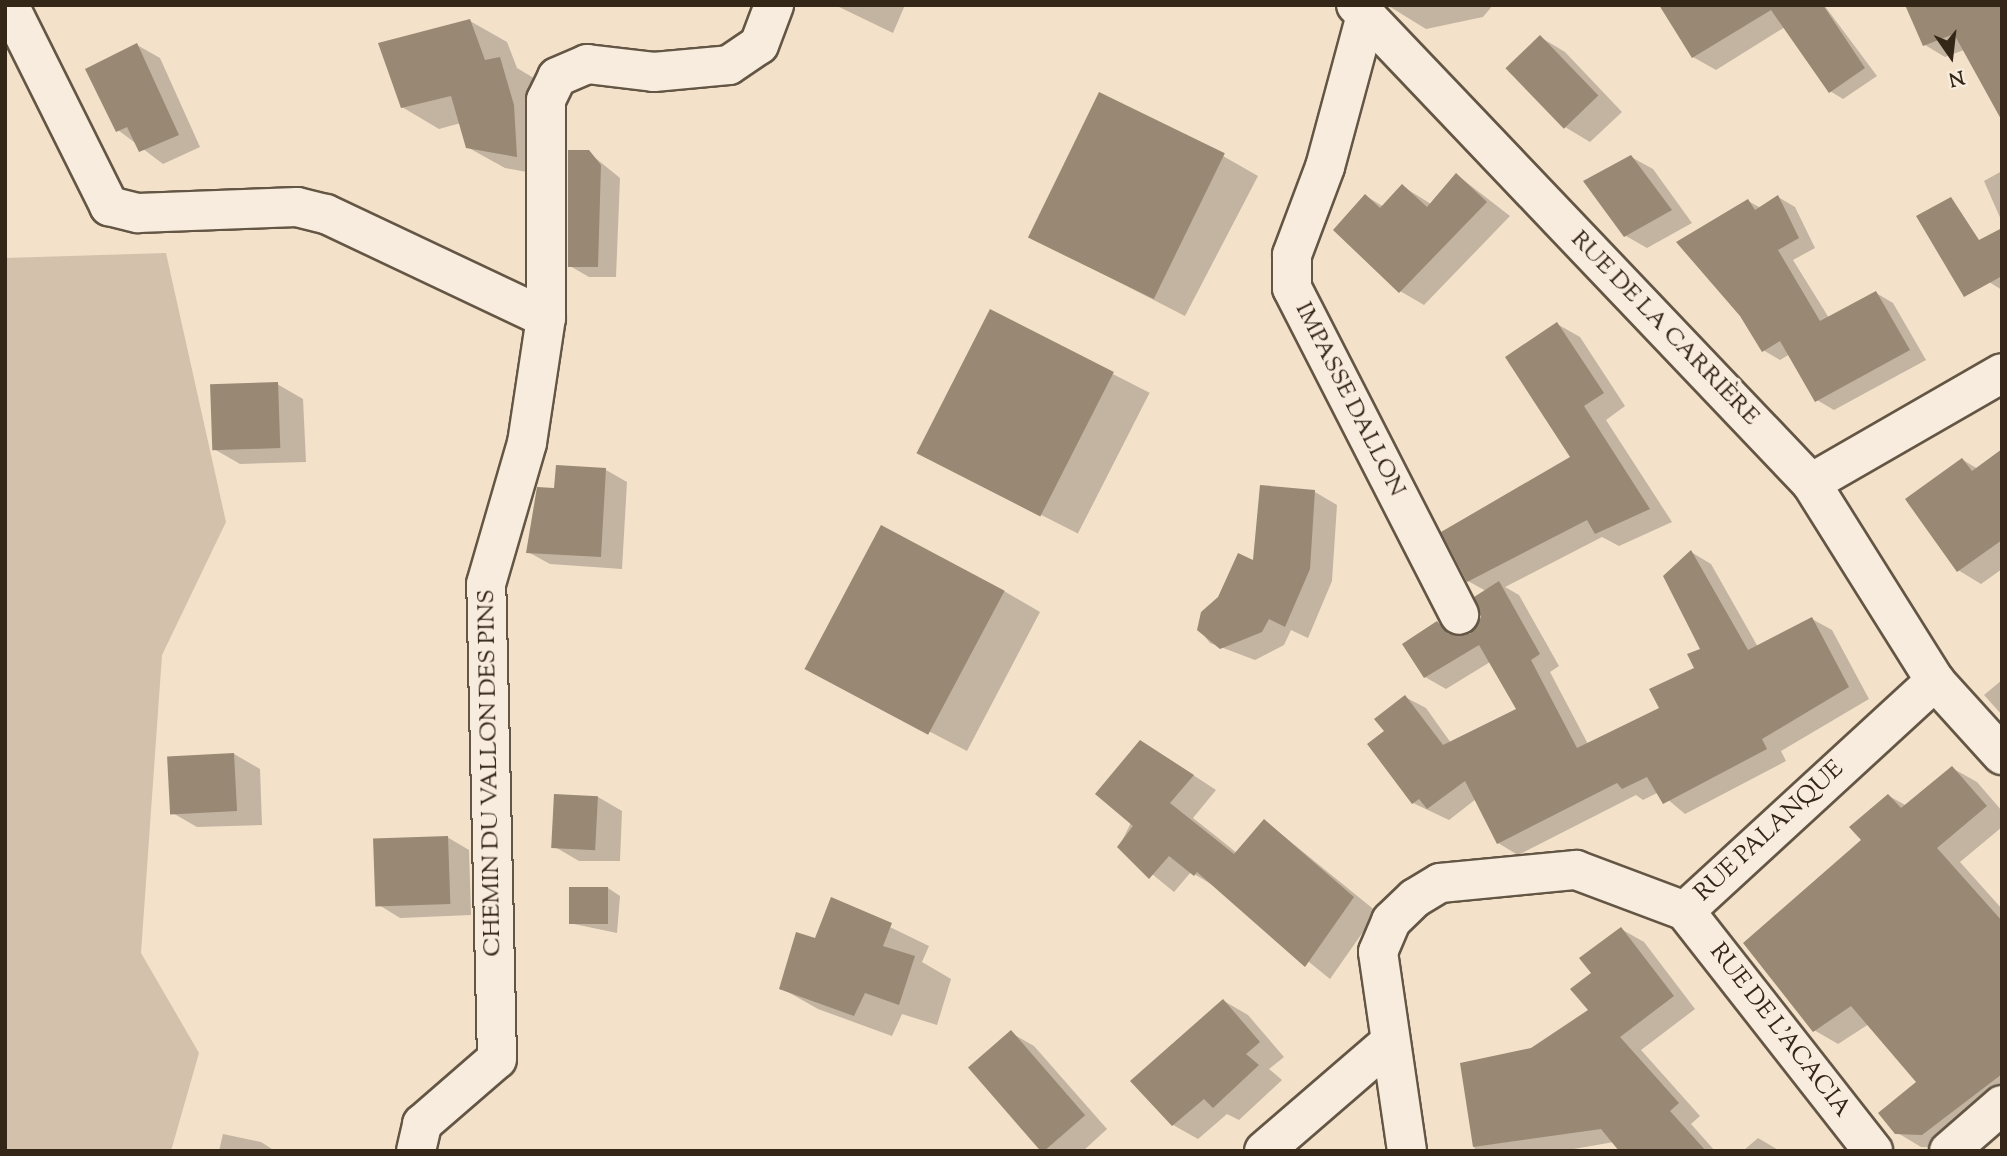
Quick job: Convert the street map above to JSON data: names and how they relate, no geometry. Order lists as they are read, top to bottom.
{
  "streets": {
    "street": [
      "RUE DE LA CARRIÈRE",
      "IMPASSE DALLON",
      "CHEMIN DU VALLON DES PINS",
      "RUE PALANQUE",
      "RUE DE L'ACACIA"
    ]
  },
  "crossings": [
    ["RUE DE LA CARRIÈRE", "IMPASSE DALLON"],
    ["RUE DE LA CARRIÈRE", "RUE PALANQUE"],
    ["RUE PALANQUE", "RUE DE L'ACACIA"]
  ],
  "north": "bottom"
}
